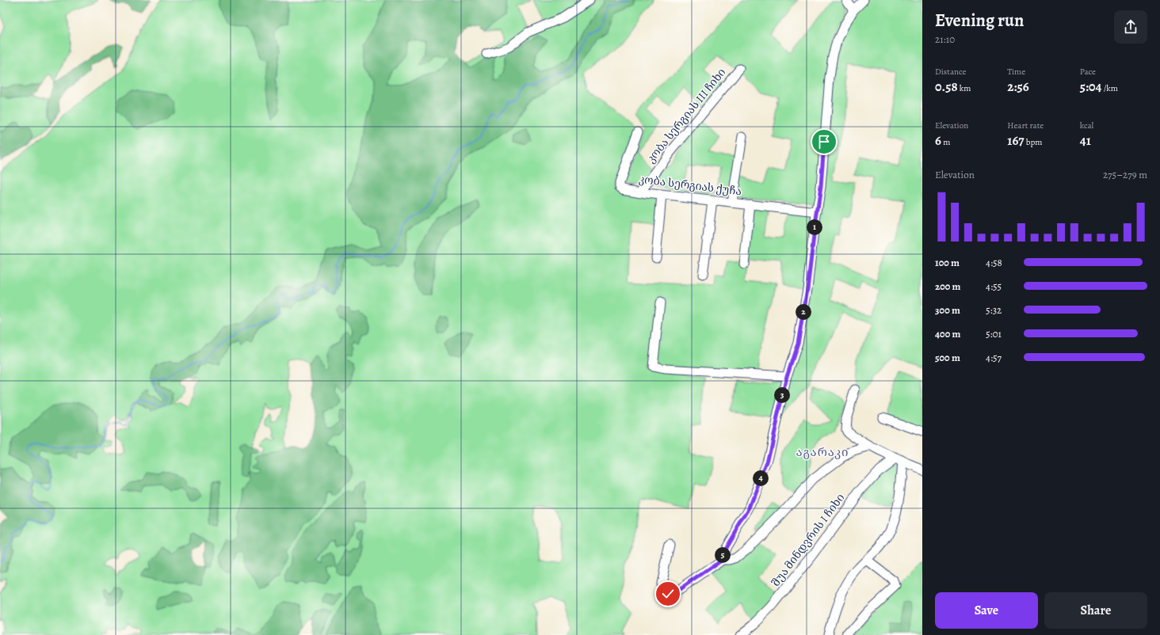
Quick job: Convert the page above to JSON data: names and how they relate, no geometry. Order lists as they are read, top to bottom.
{
  "streets": {
    "street": ["კობა სერგიას III ჩიხი", "კობა სერგიას ქუჩა", "შუა მინდვრის I ჩიხი"]
  },
  "crossings": [
    ["კობა სერგიას III ჩიხი", "კობა სერგიას ქუჩა"]
  ],
  "districts": ["აგარაკი"],
  "page": {
    "heading": ["Evening run", "21:10"],
    "stats": [
      ["Distance", "0.58 km"],
      ["Time", "2:56"],
      ["Pace", "5:04 /km"],
      ["Elevation", "6 m"],
      ["Heart rate", "167 bpm"],
      ["kcal", "41"]
    ],
    "chart": ["Elevation", "275–279 m"],
    "pins": [
      "1",
      "2",
      "3",
      "4",
      "5"
    ],
    "list": [
      {
        "name": "100 m",
        "note": "4:58"
      },
      {
        "name": "200 m",
        "note": "4:55"
      },
      {
        "name": "300 m",
        "note": "5:32"
      },
      {
        "name": "400 m",
        "note": "5:01"
      },
      {
        "name": "500 m",
        "note": "4:57"
      }
    ],
    "buttons": ["Save", "Share"]
  }
}
